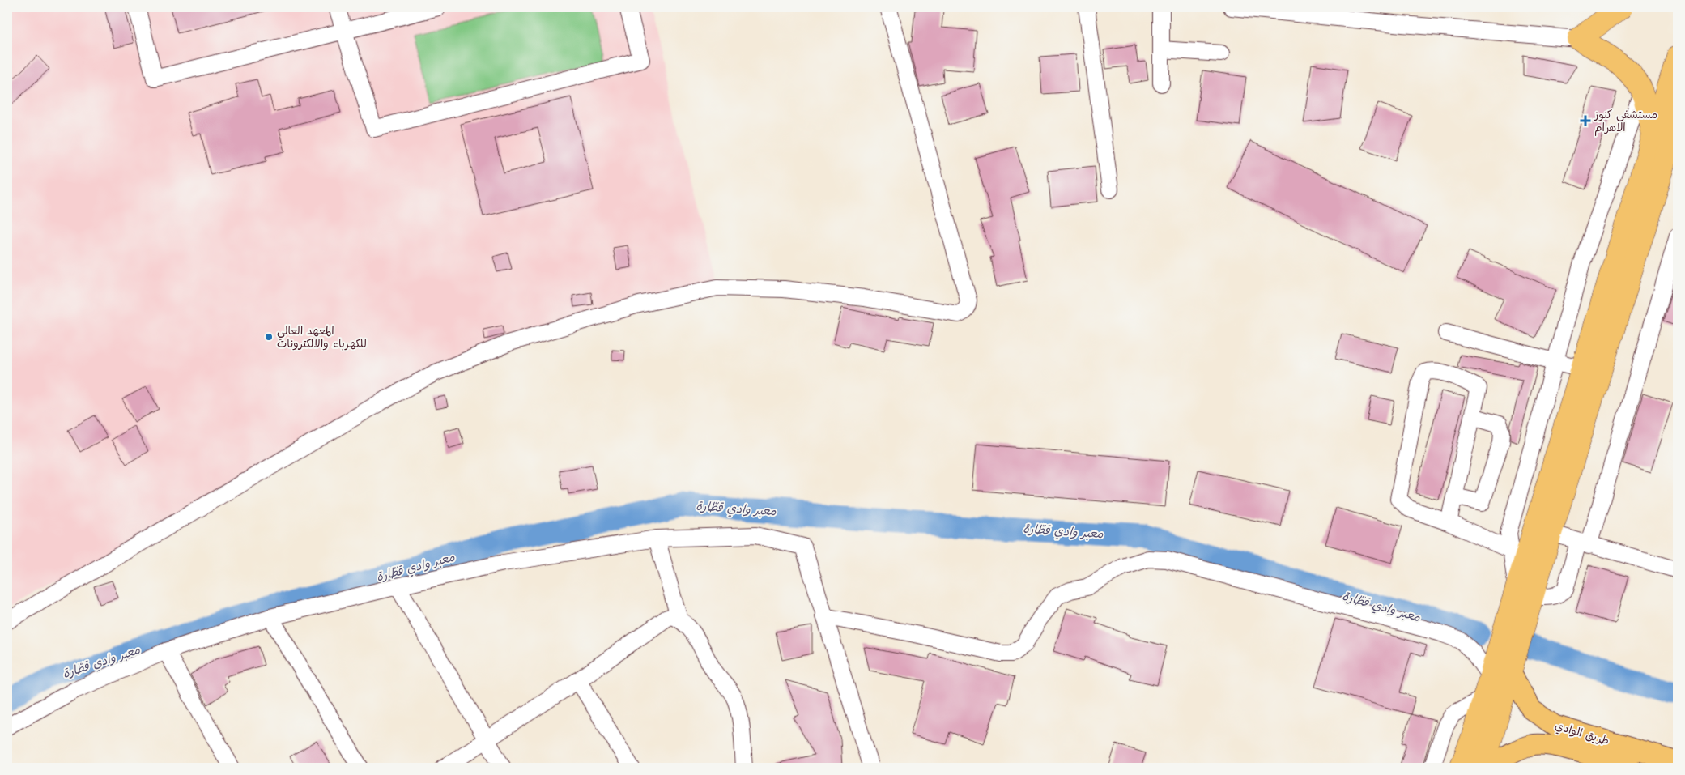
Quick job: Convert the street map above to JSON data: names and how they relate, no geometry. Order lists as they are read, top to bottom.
{
  "streets": {
    "main road": ["طريق الوادي"]
  },
  "water": ["معبر وادي قطّارة"],
  "places": {
    "health": ["مستشفى كنوز الاهرام"],
    "other": ["المعهد العالي للكهرباء والالكترونات"]
  }
}
